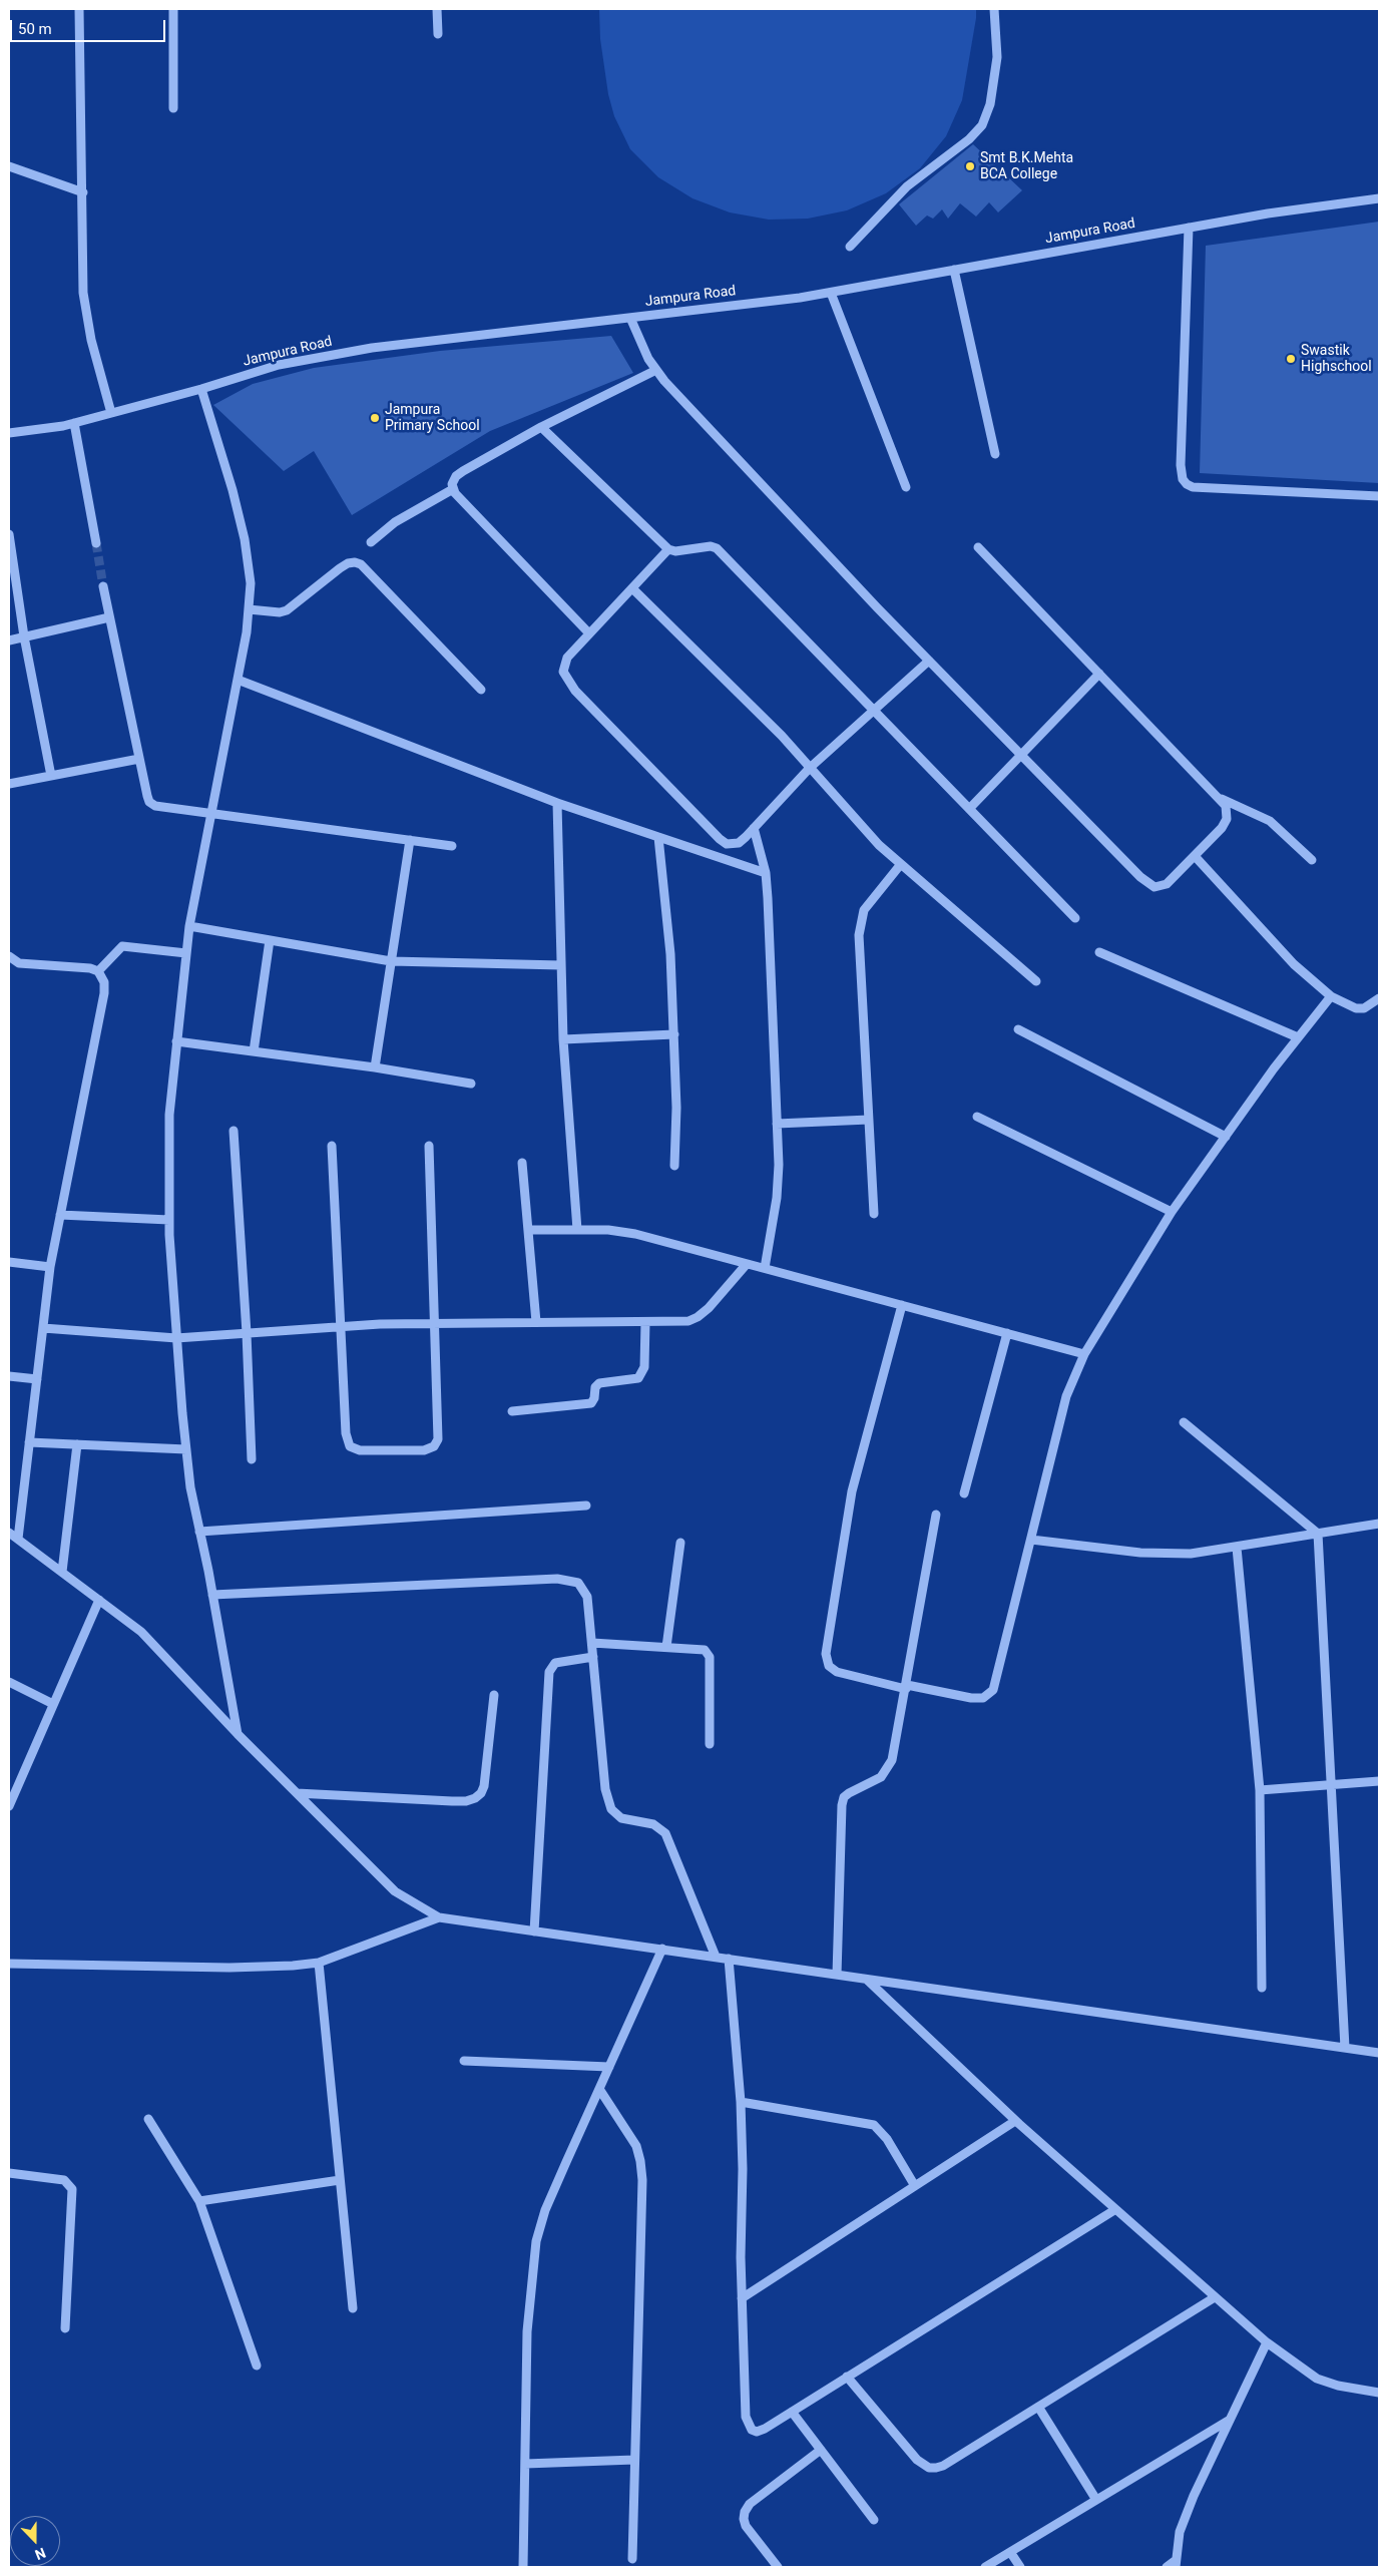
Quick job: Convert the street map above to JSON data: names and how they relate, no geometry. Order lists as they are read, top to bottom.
{
  "streets": {
    "street": ["Jampura Road"]
  },
  "places": ["Smt B.K.Mehta BCA College", "Swastik Highschool", "Jampura Primary School"],
  "scale_bar": "50 m",
  "north": "bottom"
}
